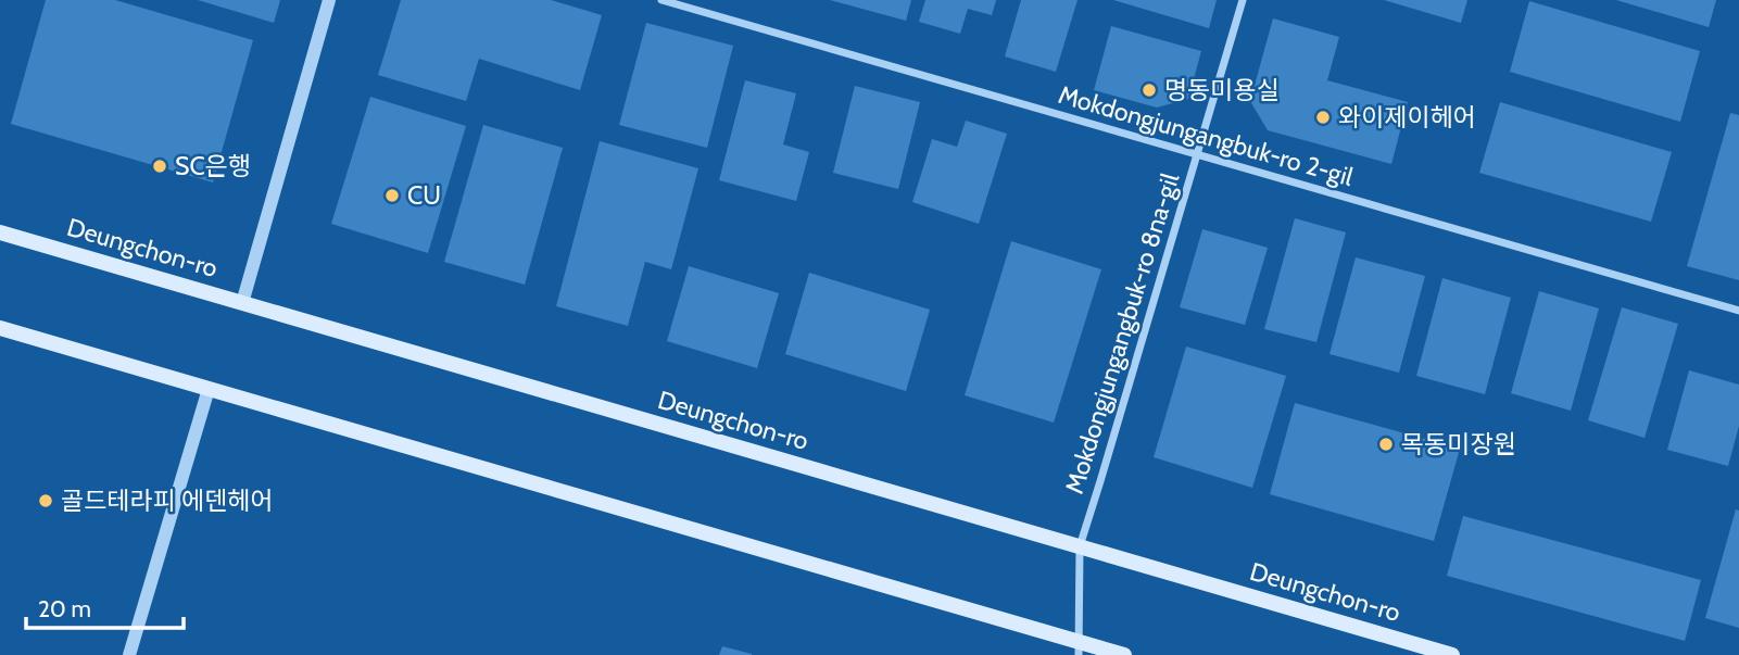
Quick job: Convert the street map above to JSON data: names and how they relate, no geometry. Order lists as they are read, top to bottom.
{
  "streets": {
    "main road": ["Deungchon-ro"],
    "street": ["Mokdongjungangbuk-ro 2-gil", "Mokdongjungangbuk-ro 8na-gil"]
  },
  "crossings": [
    ["Mokdongjungangbuk-ro 2-gil", "Mokdongjungangbuk-ro 8na-gil"],
    ["Deungchon-ro", "Mokdongjungangbuk-ro 8na-gil"]
  ],
  "places": [
    "명동미용실",
    "와이제이헤어",
    "SC은행",
    "CU",
    "목동미장원",
    "골드테라피 에덴헤어"
  ],
  "scale_bar": "20 m"
}
